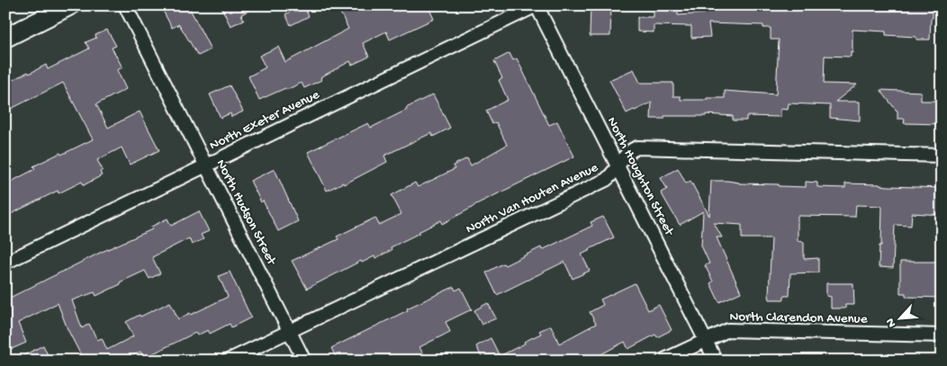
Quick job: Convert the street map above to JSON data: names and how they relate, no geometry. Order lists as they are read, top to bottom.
{
  "streets": {
    "street": [
      "North Exeter Avenue",
      "North Houghton Street",
      "North Van Houten Avenue",
      "North Hudson Street",
      "North Clarendon Avenue"
    ]
  },
  "crossings": [
    ["North Exeter Avenue", "North Houghton Street"],
    ["North Exeter Avenue", "North Hudson Street"],
    ["North Houghton Street", "North Van Houten Avenue"],
    ["North Houghton Street", "North Clarendon Avenue"],
    ["North Van Houten Avenue", "North Hudson Street"]
  ],
  "north": "bottom left"
}
